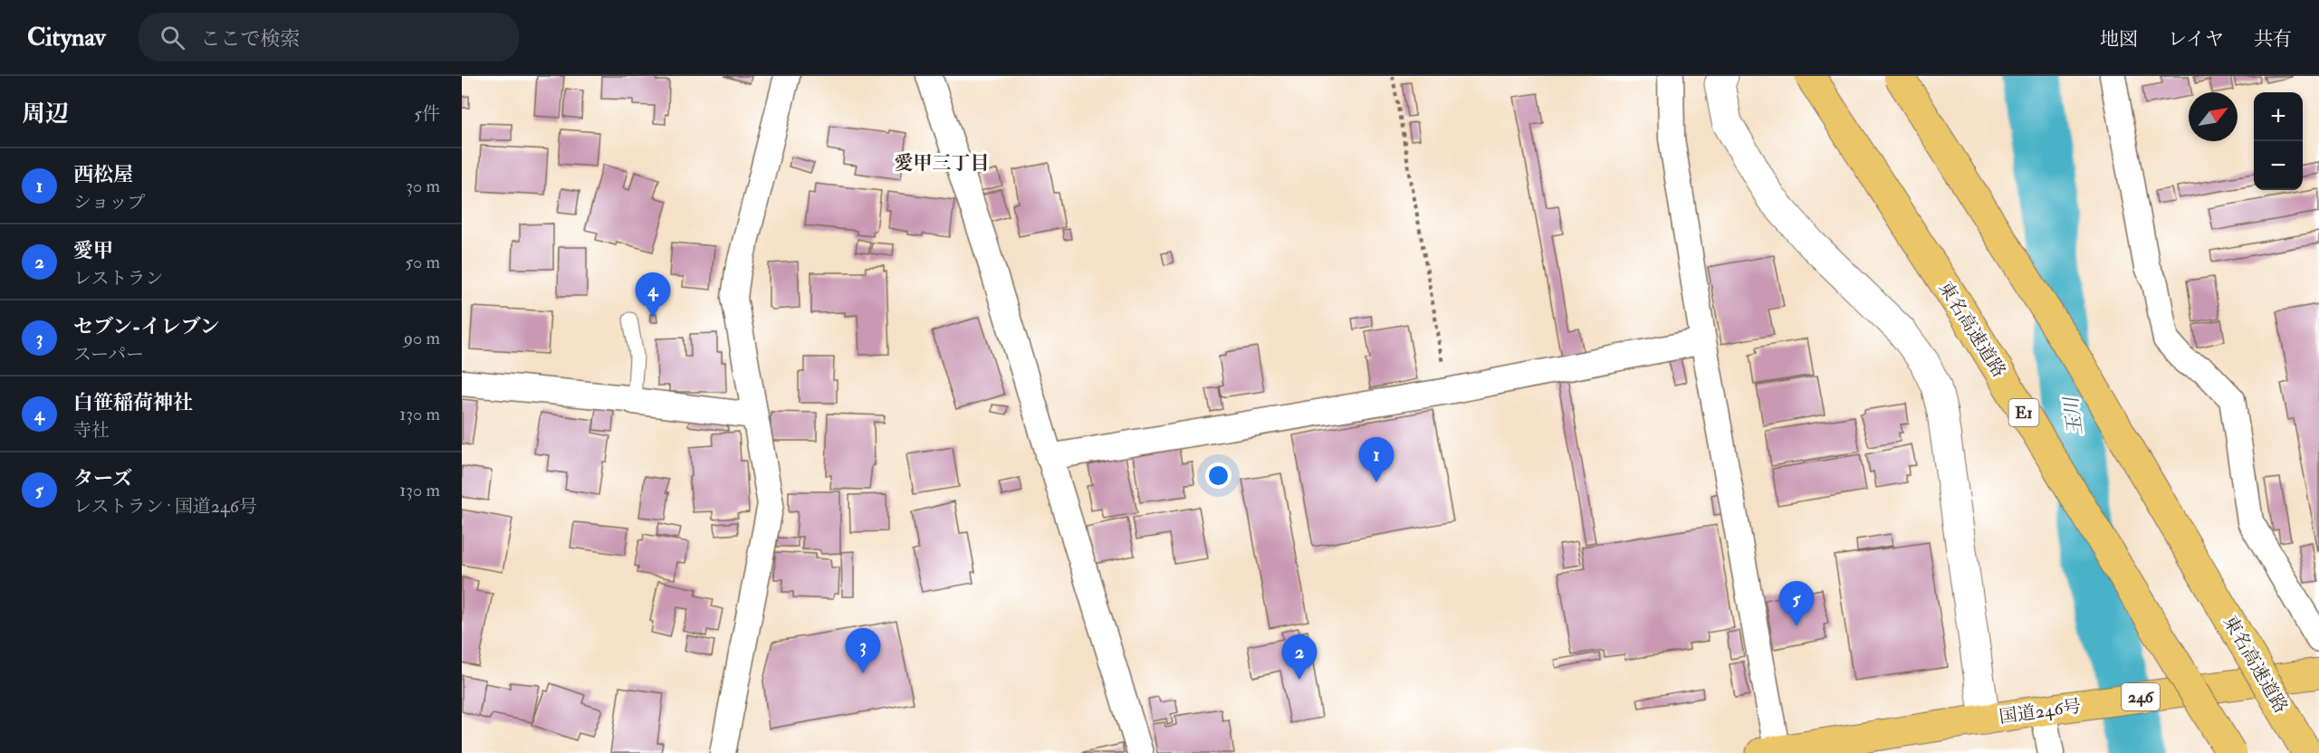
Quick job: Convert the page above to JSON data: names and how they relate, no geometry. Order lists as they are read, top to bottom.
{
  "streets": {
    "highway": [
      "東名高速道路",
      "E1",
      "246",
      "国道246号"
    ]
  },
  "districts": ["愛甲三丁目"],
  "water": ["玉川"],
  "north": "top right",
  "page": {
    "header": "Citynav",
    "search": "ここで検索",
    "nav": ["地図", "レイヤ", "共有"],
    "heading": ["周辺", "5件"],
    "map_buttons": ["+", "−"],
    "list": [
      {
        "mark": "1",
        "name": "西松屋",
        "note": "ショップ",
        "value": "30 m"
      },
      {
        "mark": "2",
        "name": "愛甲",
        "note": "レストラン",
        "value": "50 m"
      },
      {
        "mark": "3",
        "name": "セブン-イレブン",
        "note": "スーパー",
        "value": "90 m"
      },
      {
        "mark": "4",
        "name": "白笹稲荷神社",
        "note": "寺社",
        "value": "130 m"
      },
      {
        "mark": "5",
        "name": "ターズ",
        "note": "レストラン · 国道246号",
        "value": "130 m"
      }
    ],
    "pins": [
      "4",
      "1",
      "5",
      "3",
      "2"
    ]
  }
}
